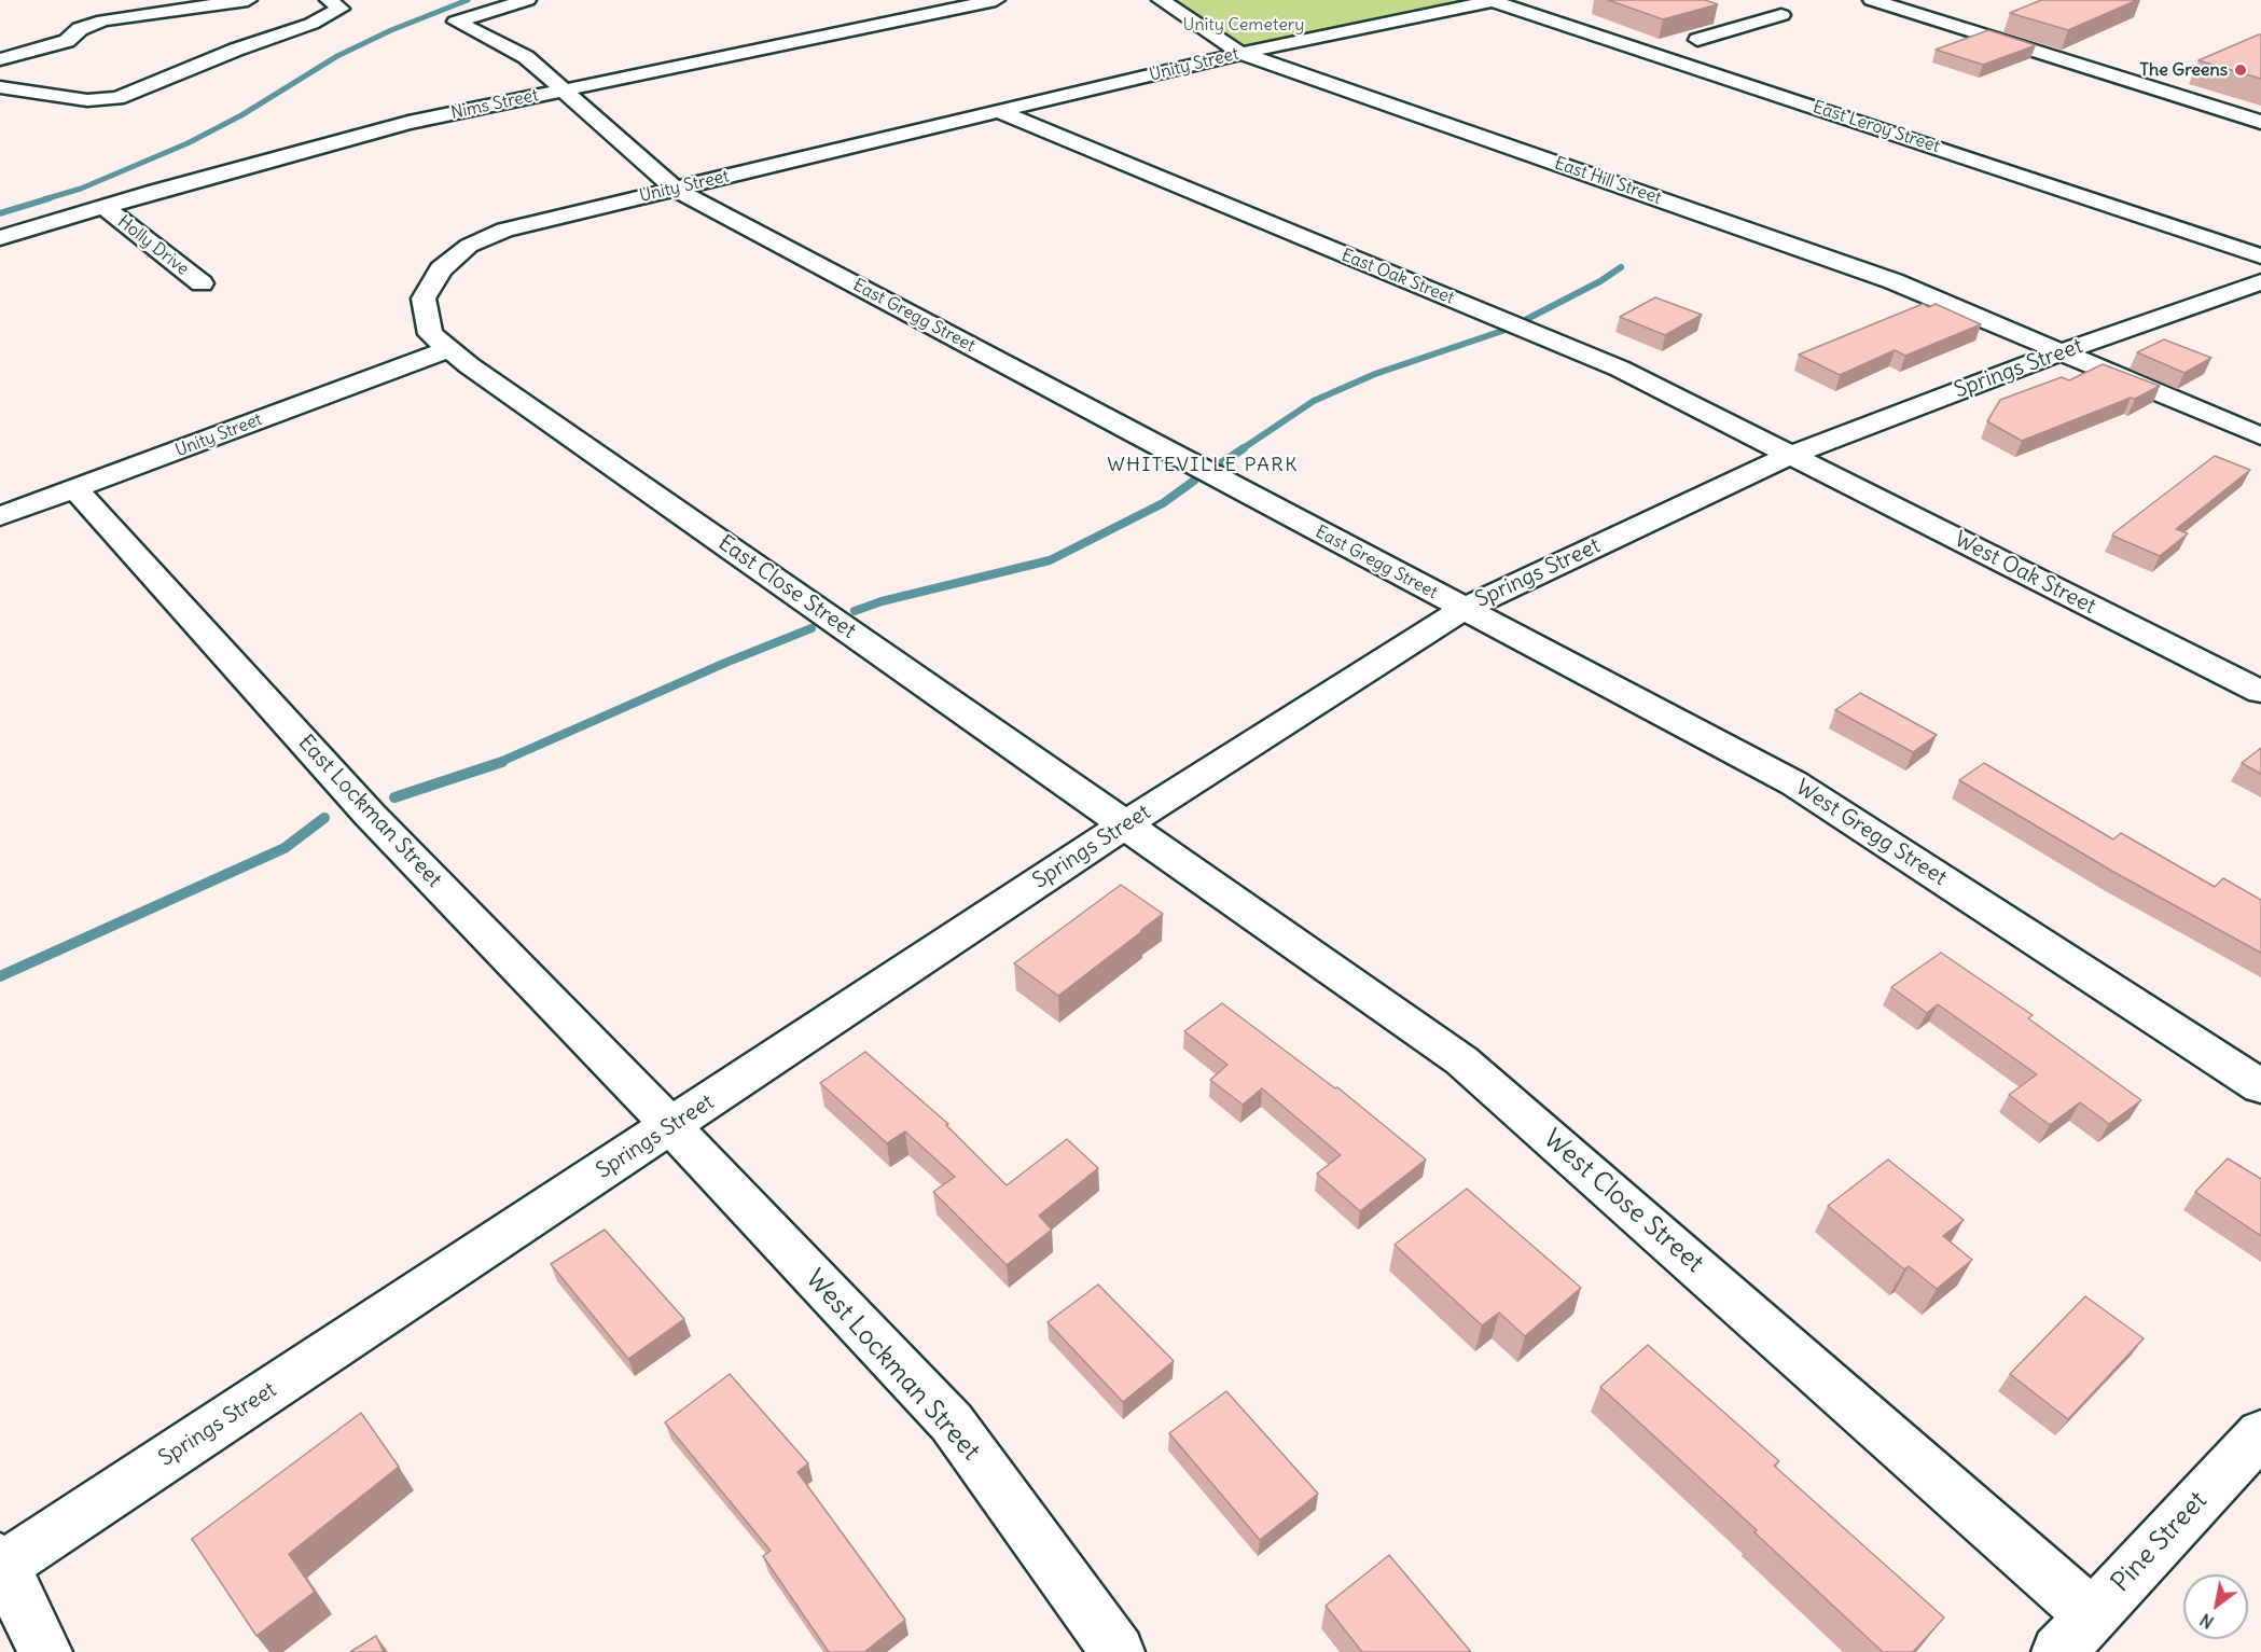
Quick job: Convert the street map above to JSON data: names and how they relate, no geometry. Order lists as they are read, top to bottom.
{
  "streets": {
    "street": [
      "Unity Street",
      "Nims Street",
      "East Leroy Street",
      "East Hill Street",
      "Holly Drive",
      "East Oak Street",
      "East Gregg Street",
      "Springs Street",
      "West Oak Street",
      "East Close Street",
      "East Lockman Street",
      "West Gregg Street",
      "West Close Street",
      "West Lockman Street",
      "Pine Street"
    ]
  },
  "crossings": [
    ["Unity Street", "East Leroy Street"],
    ["Unity Street", "East Hill Street"],
    ["Unity Street", "East Oak Street"],
    ["Unity Street", "East Gregg Street"],
    ["Unity Street", "East Close Street"],
    ["Unity Street", "East Lockman Street"],
    ["Nims Street", "Holly Drive"],
    ["Nims Street", "East Gregg Street"],
    ["East Hill Street", "Springs Street"],
    ["East Oak Street", "Springs Street"],
    ["East Oak Street", "West Oak Street"],
    ["East Gregg Street", "Springs Street"],
    ["East Gregg Street", "West Gregg Street"],
    ["Springs Street", "West Oak Street"],
    ["Springs Street", "East Close Street"],
    ["Springs Street", "East Lockman Street"],
    ["Springs Street", "West Gregg Street"],
    ["Springs Street", "West Close Street"],
    ["Springs Street", "West Lockman Street"],
    ["East Close Street", "West Close Street"],
    ["East Lockman Street", "West Lockman Street"],
    ["West Close Street", "Pine Street"]
  ],
  "districts": ["WHITEVILLE PARK"],
  "parks": ["Unity Cemetery"],
  "places": ["The Greens"],
  "north": "bottom left"
}
